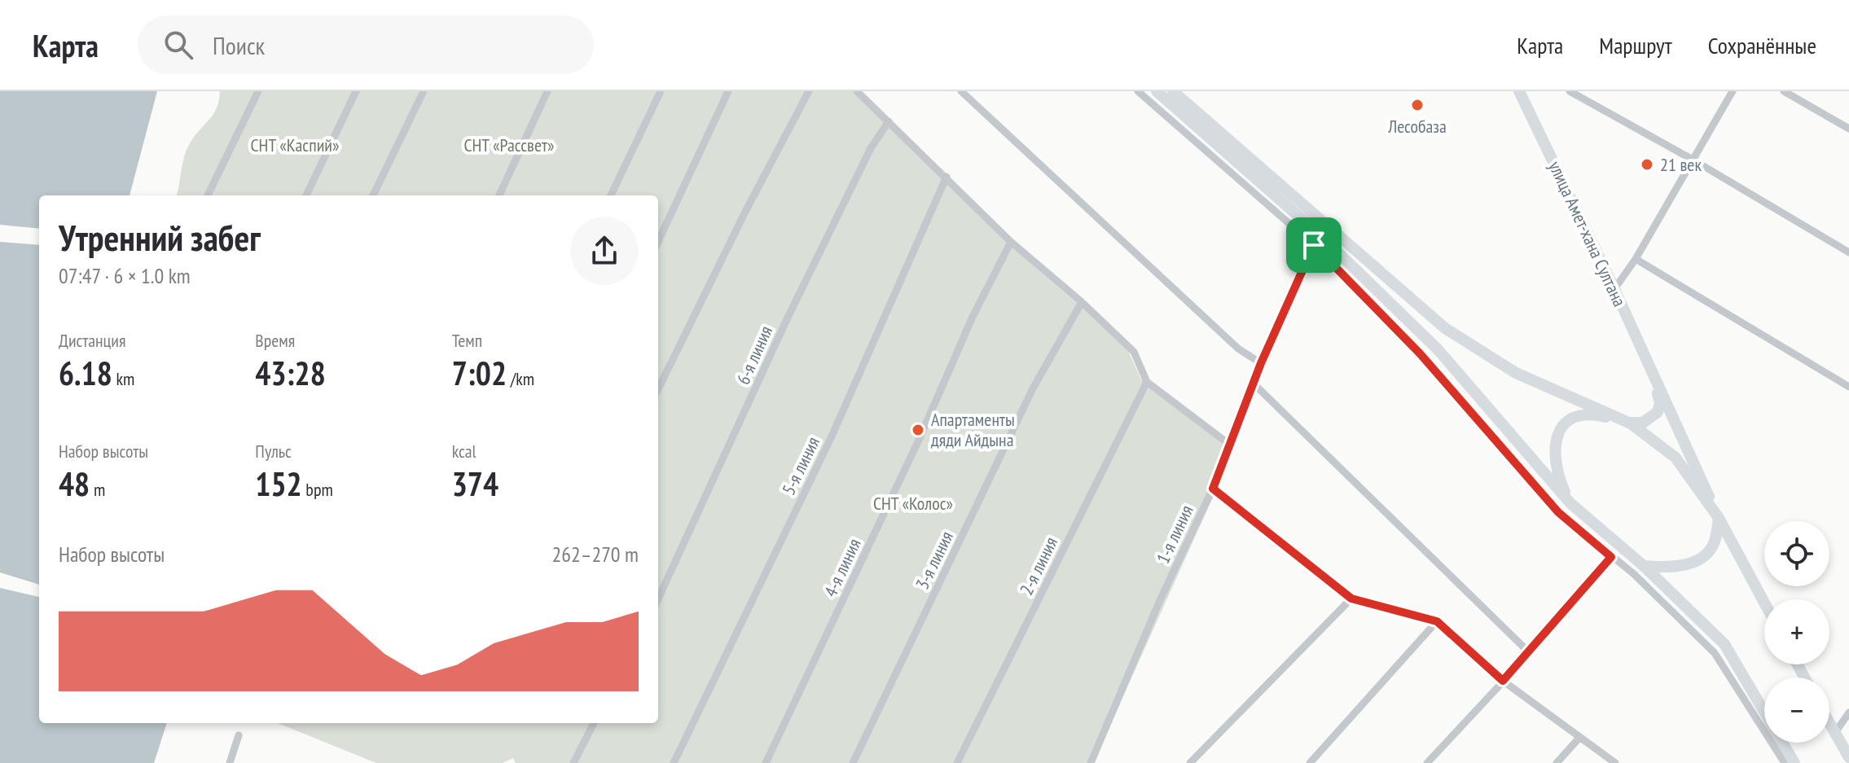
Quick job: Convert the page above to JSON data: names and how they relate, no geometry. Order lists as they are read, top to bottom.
{
  "streets": {
    "main road": ["улица Амет-хана Султана"],
    "street": [
      "6-я линия",
      "5-я линия",
      "1-я линия",
      "3-я линия",
      "2-я линия",
      "4-я линия"
    ]
  },
  "parks": ["СНТ «Каспий»", "СНТ «Рассвет»", "СНТ «Колос»"],
  "places": ["Лесобаза", "21 век", "Апартаменты дяди Айдына"],
  "page": {
    "header": "Карта",
    "search": "Поиск",
    "nav": ["Карта", "Маршрут", "Сохранённые"],
    "heading": ["Утренний забег", "07:47 · 6 × 1.0 km"],
    "stats": [
      ["Дистанция", "6.18 km"],
      ["Время", "43:28"],
      ["Темп", "7:02 /km"],
      ["Набор высоты", "48 m"],
      ["Пульс", "152 bpm"],
      ["kcal", "374"]
    ],
    "map_buttons": ["+", "−"],
    "chart": ["Набор высоты", "262–270 m"]
  }
}
